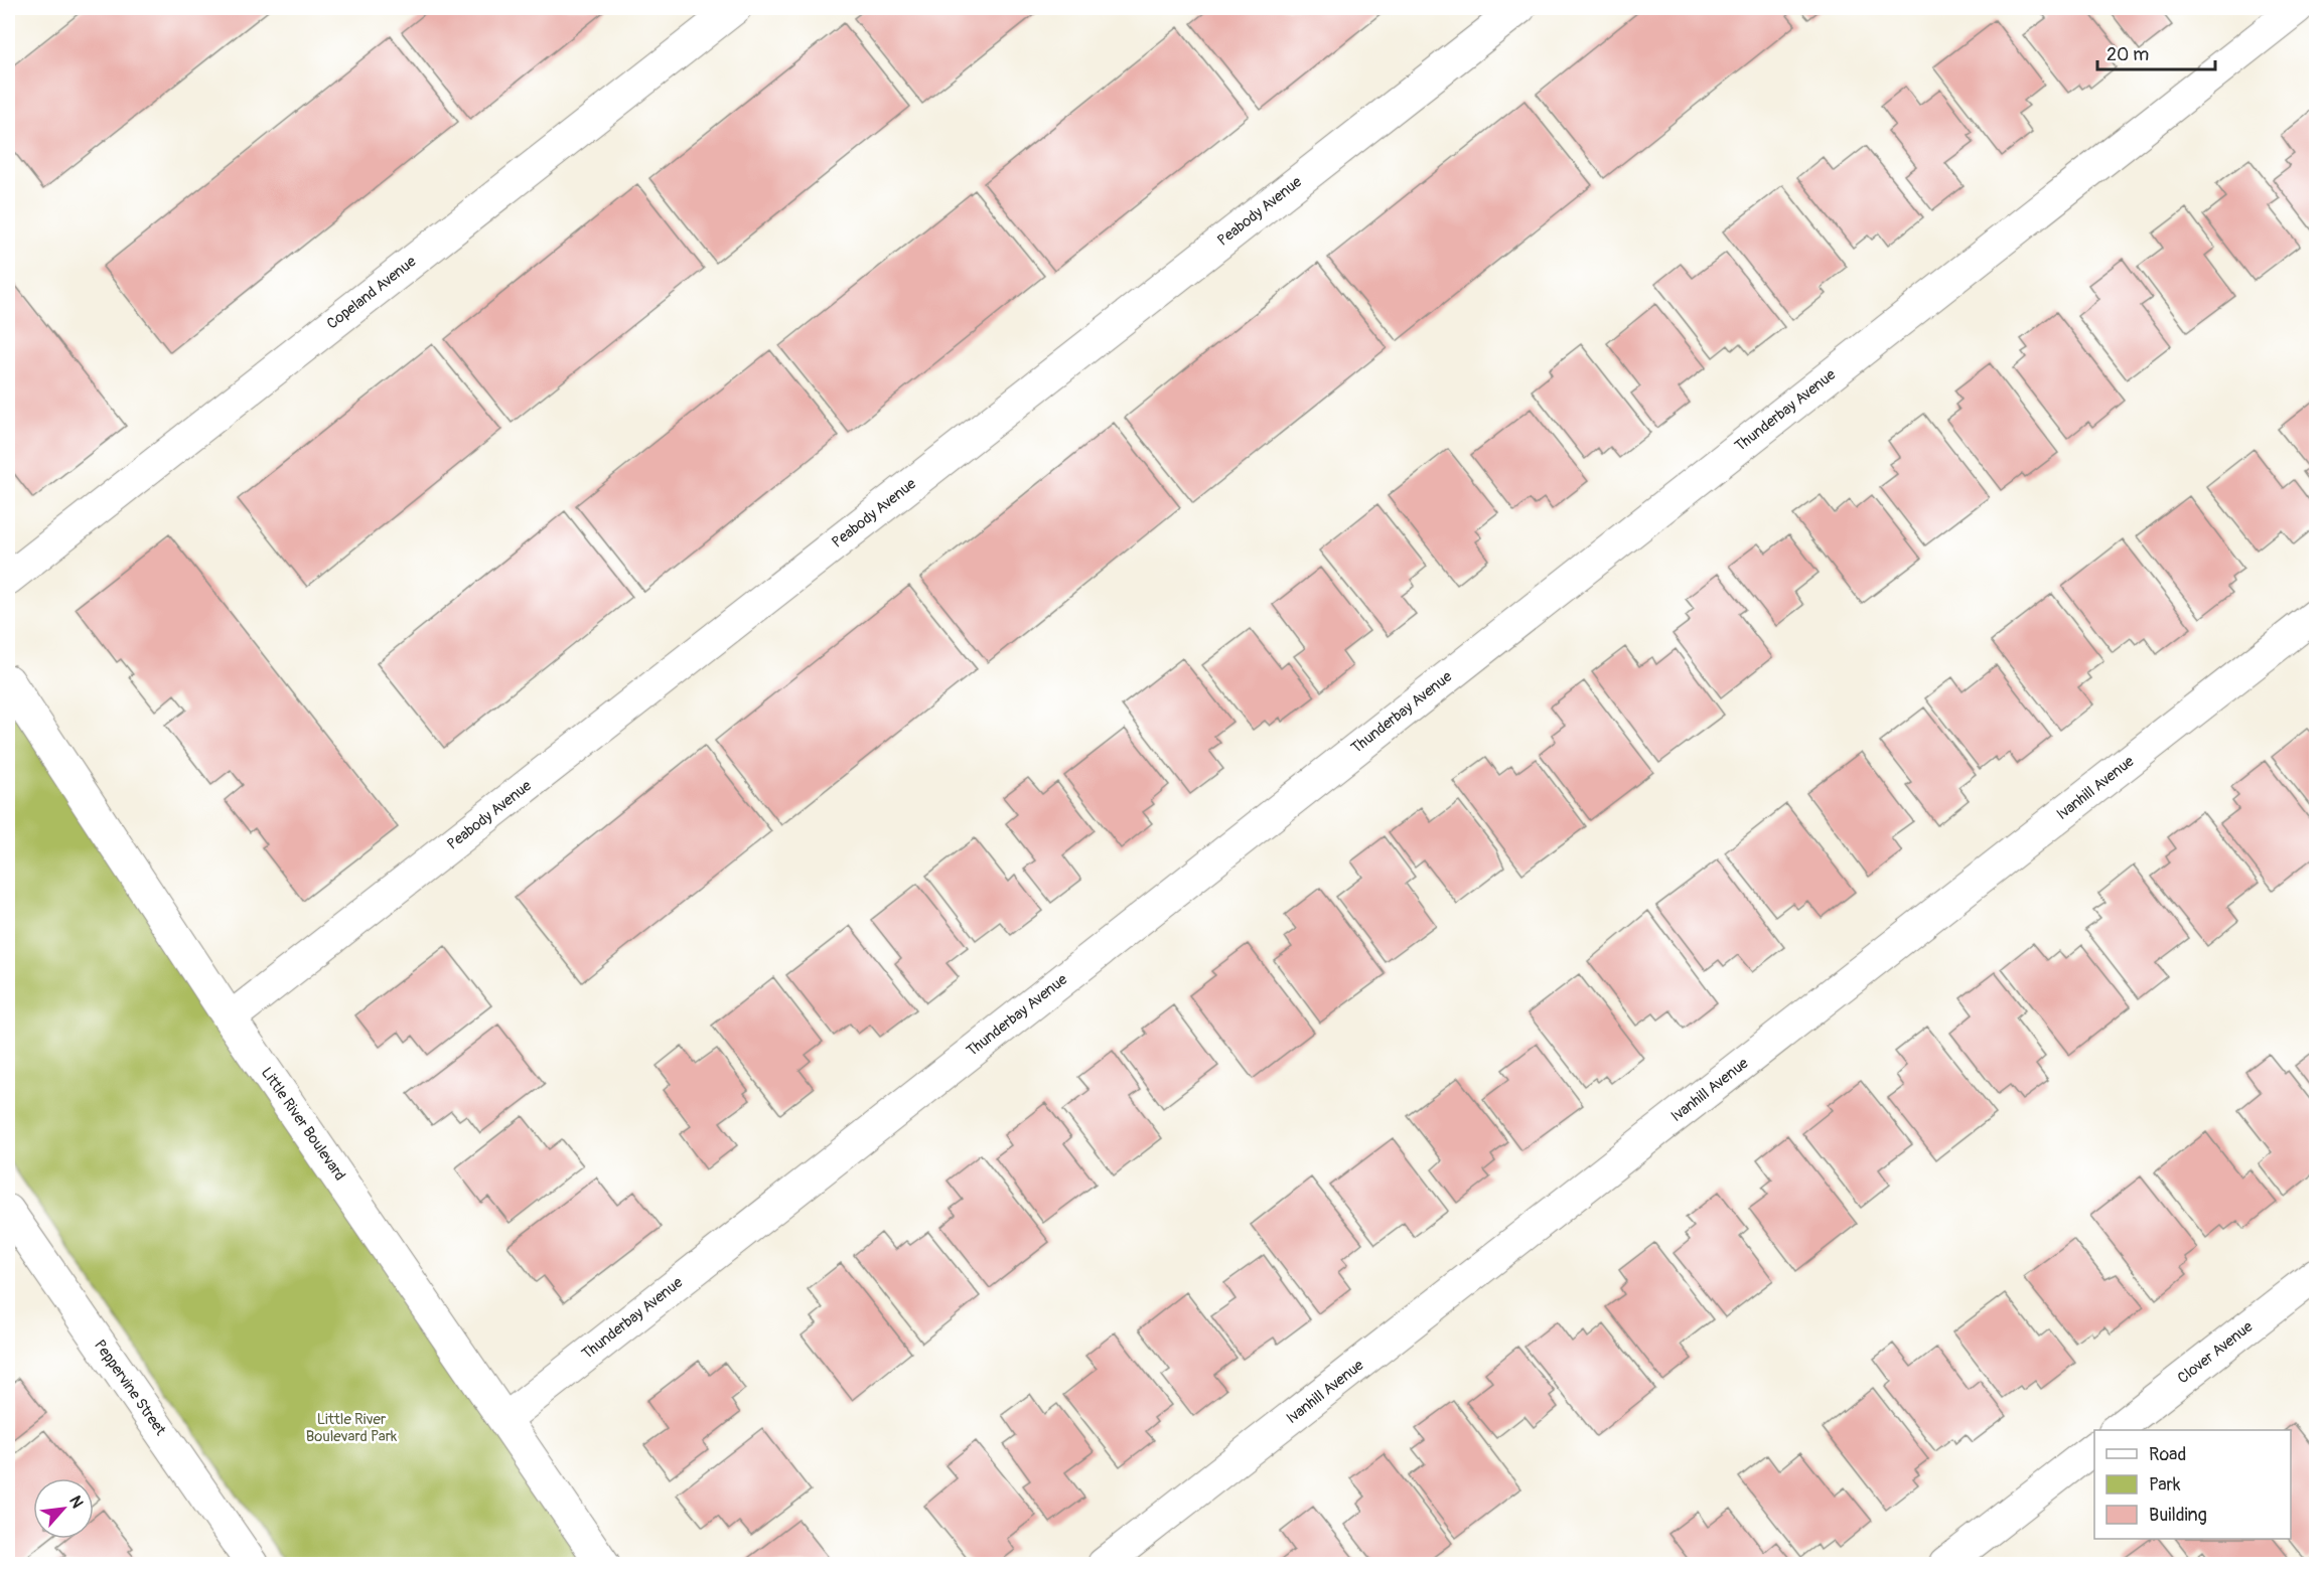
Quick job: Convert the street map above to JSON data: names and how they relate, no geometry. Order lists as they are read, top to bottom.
{
  "streets": {
    "street": [
      "Peabody Avenue",
      "Copeland Avenue",
      "Thunderbay Avenue",
      "Ivanhill Avenue",
      "Little River Boulevard",
      "Clover Avenue",
      "Peppervine Street"
    ]
  },
  "crossings": [
    ["Peabody Avenue", "Little River Boulevard"],
    ["Thunderbay Avenue", "Little River Boulevard"]
  ],
  "parks": ["Little River Boulevard Park"],
  "legend": ["Road", "Park", "Building"],
  "scale_bar": "20 m",
  "north": "top right"
}
